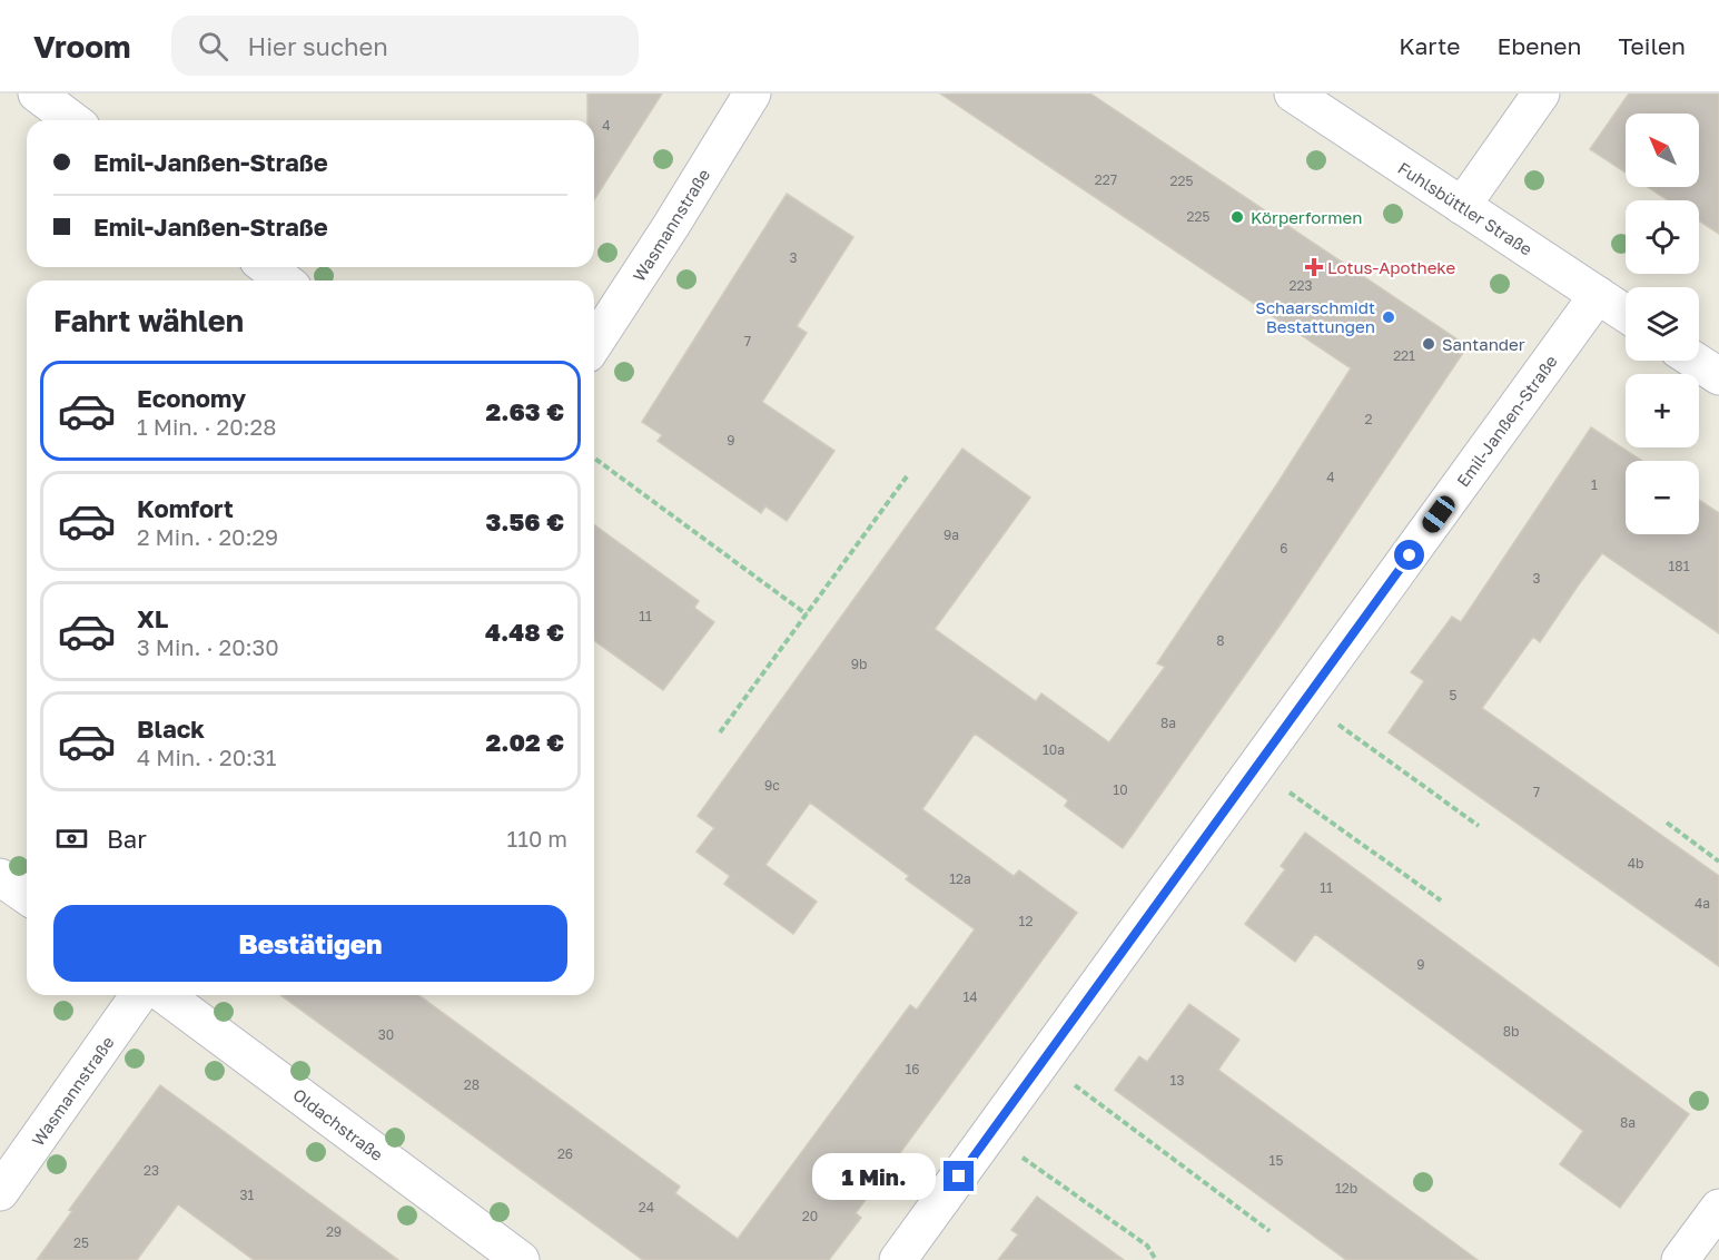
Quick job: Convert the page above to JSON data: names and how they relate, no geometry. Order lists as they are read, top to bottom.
{
  "streets": {
    "street": [
      "Fuhlsbüttler Straße",
      "Wasmannstraße",
      "Emil-Janßen-Straße",
      "Oldachstraße"
    ]
  },
  "crossings": [
    ["Fuhlsbüttler Straße", "Emil-Janßen-Straße"]
  ],
  "places": {
    "other": ["Körperformen", "Schaarschmidt Bestattungen", "Santander"],
    "health": ["Lotus-Apotheke"]
  },
  "house_numbers": [
    "4",
    "227",
    "225",
    "225",
    "3",
    "223",
    "7",
    "221",
    "2",
    "9",
    "4",
    "1",
    "9a",
    "6",
    "181",
    "3",
    "11",
    "8",
    "9b",
    "5",
    "8a",
    "10a",
    "9c",
    "10",
    "7",
    "4b",
    "12a",
    "11",
    "4a",
    "12",
    "9",
    "14",
    "8b",
    "30",
    "16",
    "13",
    "28",
    "8a",
    "26",
    "15",
    "23",
    "12b",
    "31",
    "24",
    "20",
    "29",
    "25"
  ],
  "north": "top left",
  "page": {
    "header": "Vroom",
    "search": "Hier suchen",
    "nav": ["Karte", "Ebenen", "Teilen"],
    "map_buttons": ["+", "−"],
    "banner": ["Emil-Janßen-Straße", "Emil-Janßen-Straße"],
    "heading": "Fahrt wählen",
    "list": [
      {
        "name": "Economy",
        "note": "1 Min. · 20:28",
        "value": "2.63 €"
      },
      {
        "name": "Komfort",
        "note": "2 Min. · 20:29",
        "value": "3.56 €"
      },
      {
        "name": "XL",
        "note": "3 Min. · 20:30",
        "value": "4.48 €"
      },
      {
        "name": "Black",
        "note": "4 Min. · 20:31",
        "value": "2.02 €"
      }
    ],
    "pay": ["Bar", "110 m"],
    "buttons": "Bestätigen",
    "bubble": "1 Min."
  }
}
